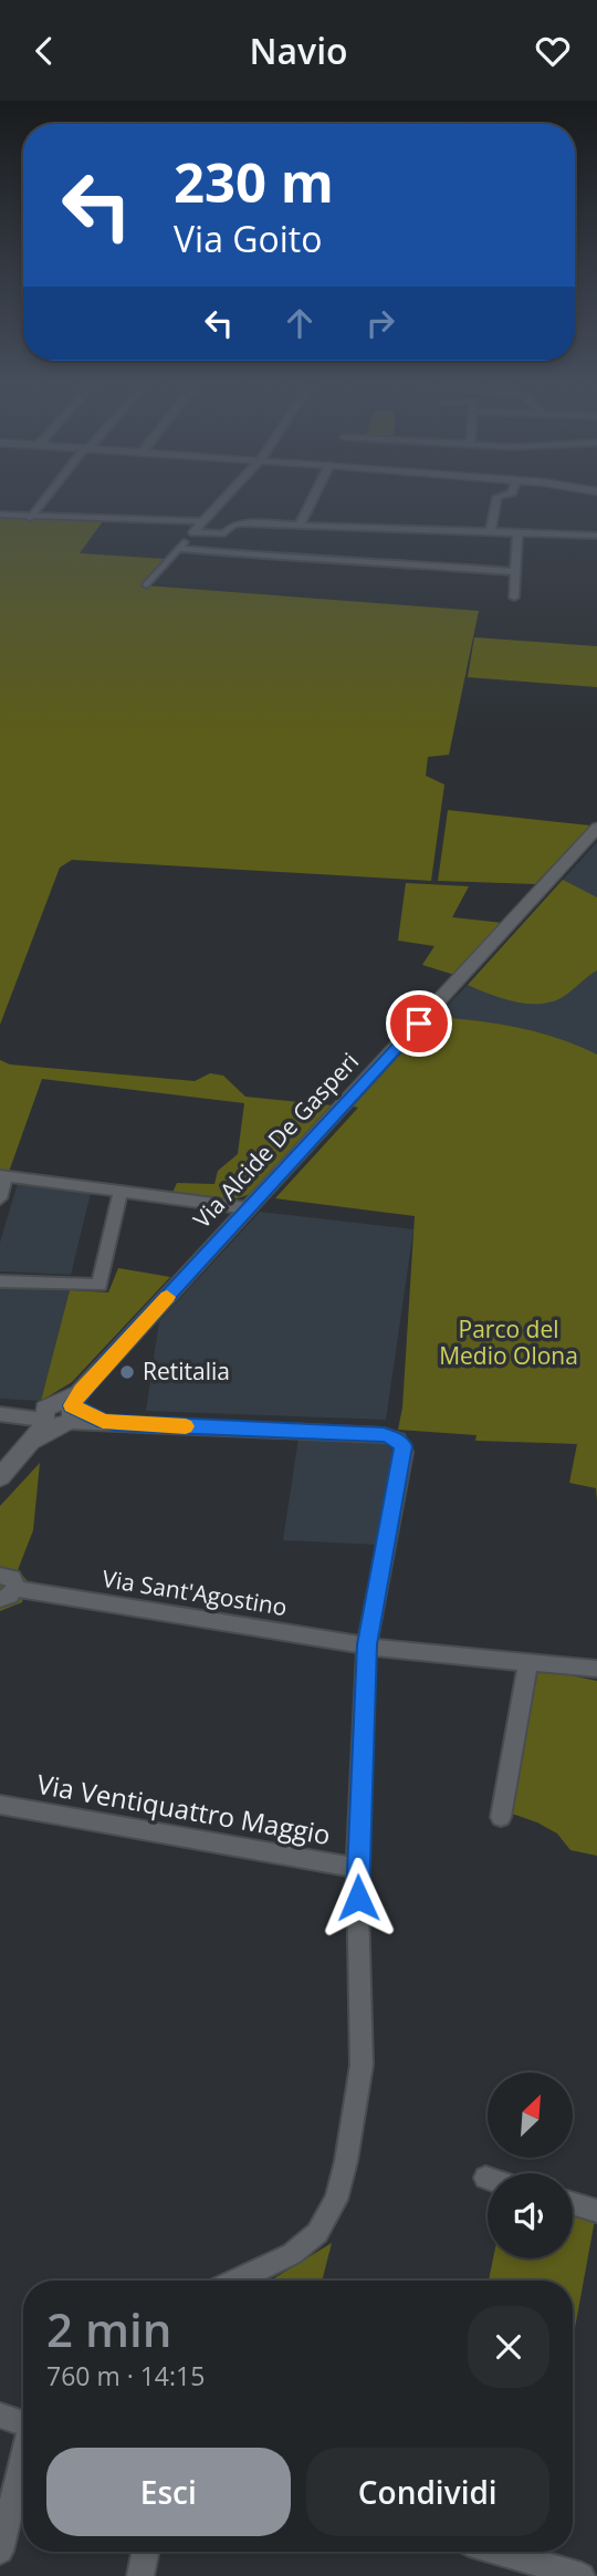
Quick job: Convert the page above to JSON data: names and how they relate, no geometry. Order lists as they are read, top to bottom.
{
  "streets": {
    "street": ["Via Alcide De Gasperi", "Via Sant'Agostino", "Via Ventiquattro Maggio"]
  },
  "parks": ["Parco del Medio Olona"],
  "places": ["Retitalia"],
  "north": "top right",
  "page": {
    "header": "Navio",
    "turn": ["230 m", "Via Goito"],
    "heading": ["2 min", "760 m · 14:15"],
    "buttons": ["Esci", "Condividi"]
  }
}
